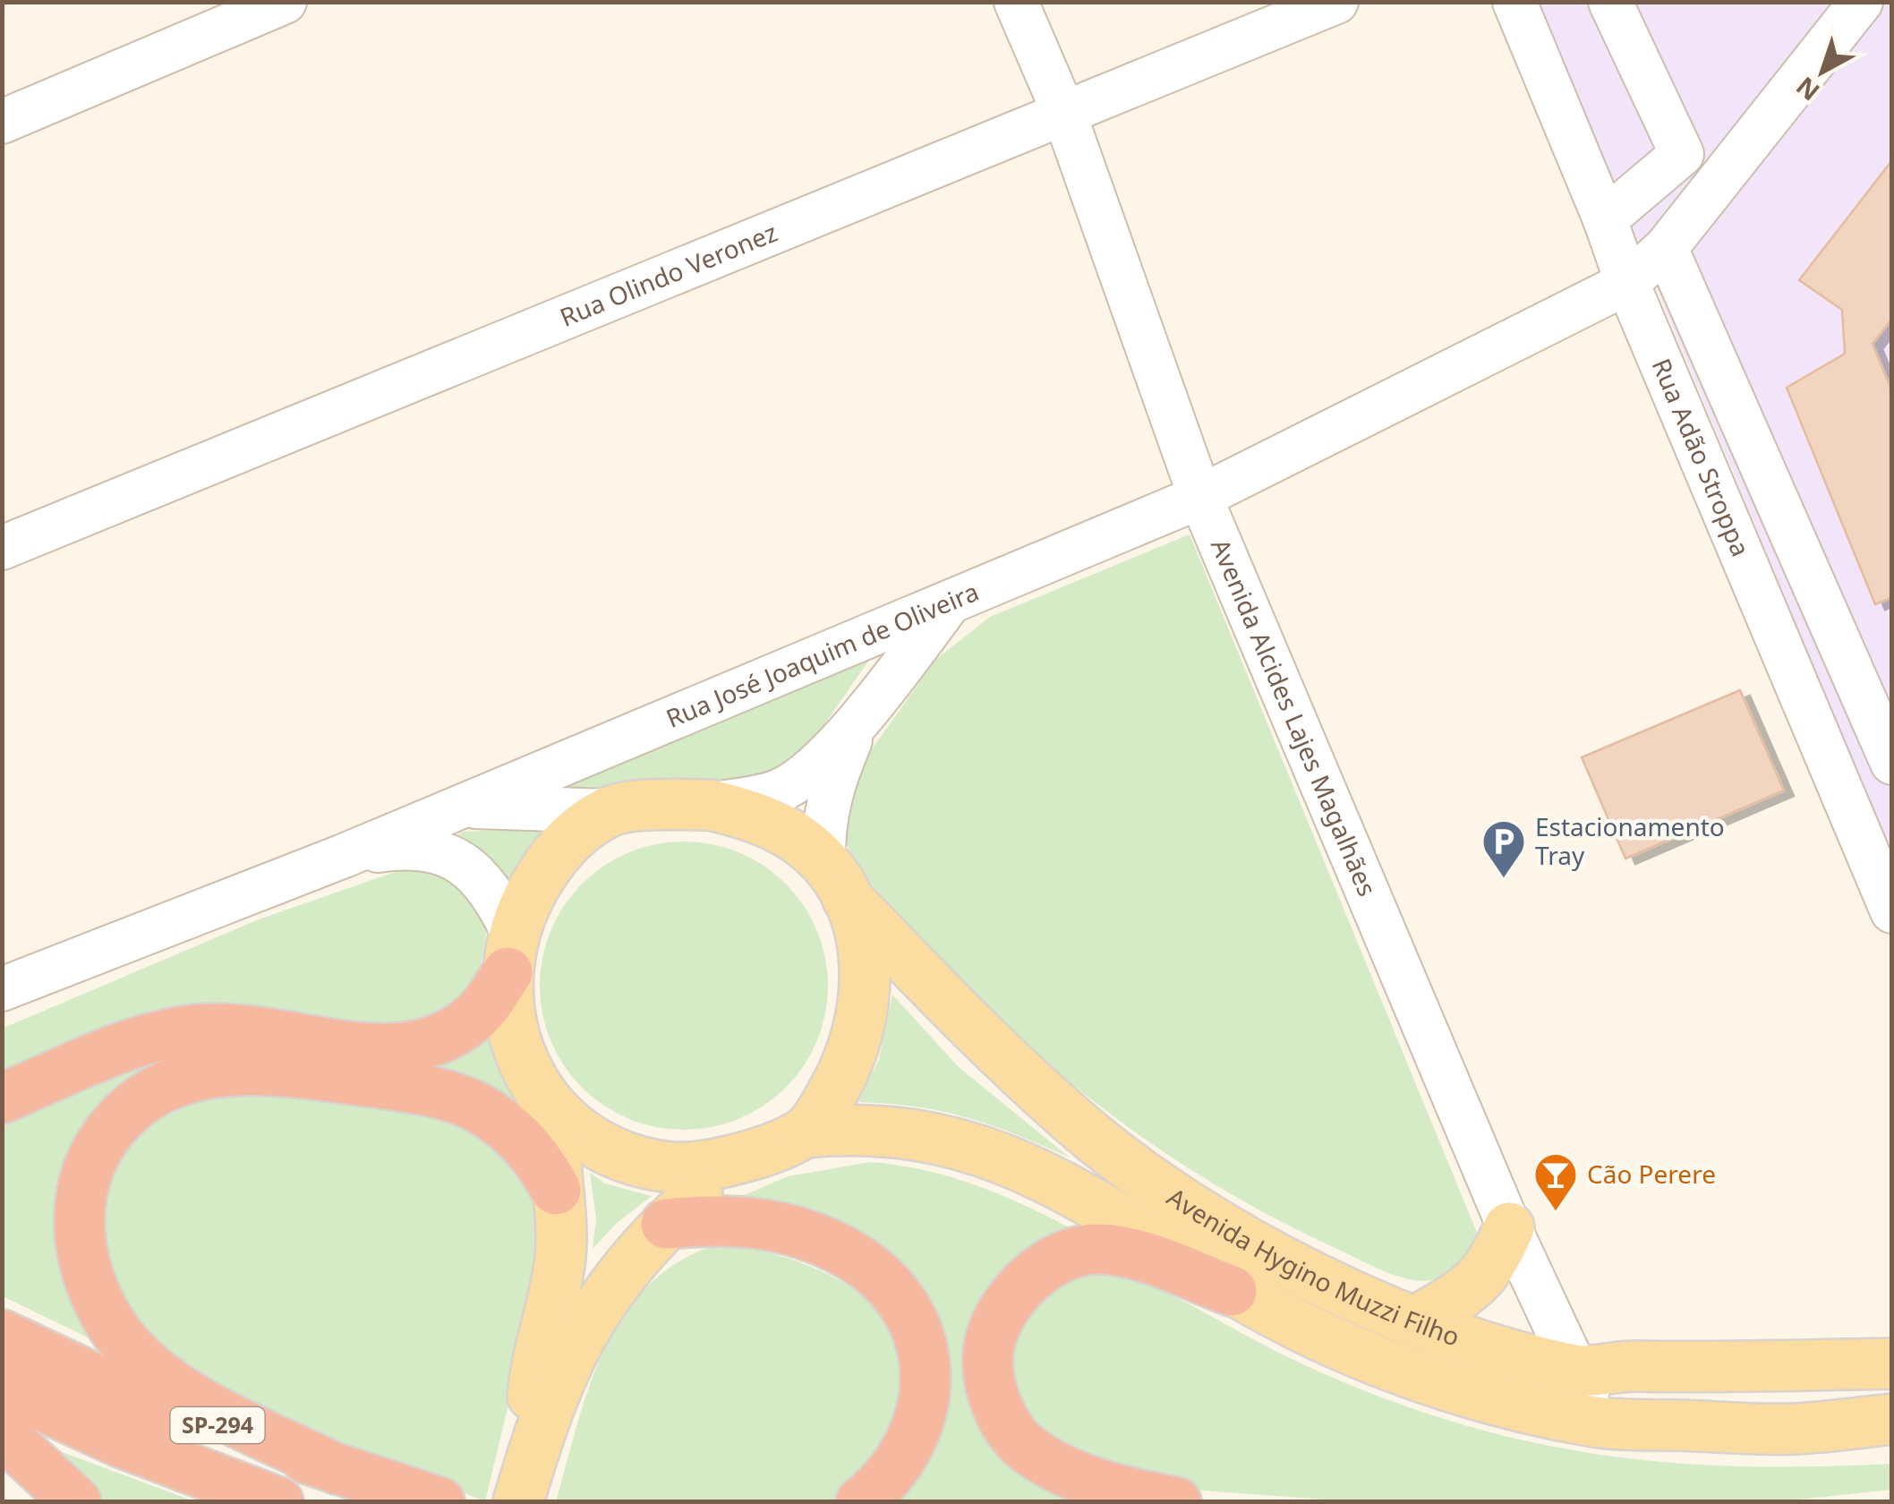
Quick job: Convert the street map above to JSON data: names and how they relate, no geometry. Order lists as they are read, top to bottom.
{
  "streets": {
    "highway": ["SP-294"],
    "main road": ["Avenida Hygino Muzzi Filho"],
    "street": [
      "Rua Olindo Veronez",
      "Rua Adão Stroppa",
      "Rua José Joaquim de Oliveira",
      "Avenida Alcides Lajes Magalhães"
    ]
  },
  "crossings": [
    ["Rua Olindo Veronez", "Avenida Alcides Lajes Magalhães"],
    ["Rua Adão Stroppa", "Rua José Joaquim de Oliveira"],
    ["Rua José Joaquim de Oliveira", "Avenida Alcides Lajes Magalhães"],
    ["Avenida Alcides Lajes Magalhães", "Avenida Hygino Muzzi Filho"]
  ],
  "places": {
    "parking": ["Estacionamento Tray"],
    "bar": ["Cão Perere"]
  },
  "north": "bottom left"
}
